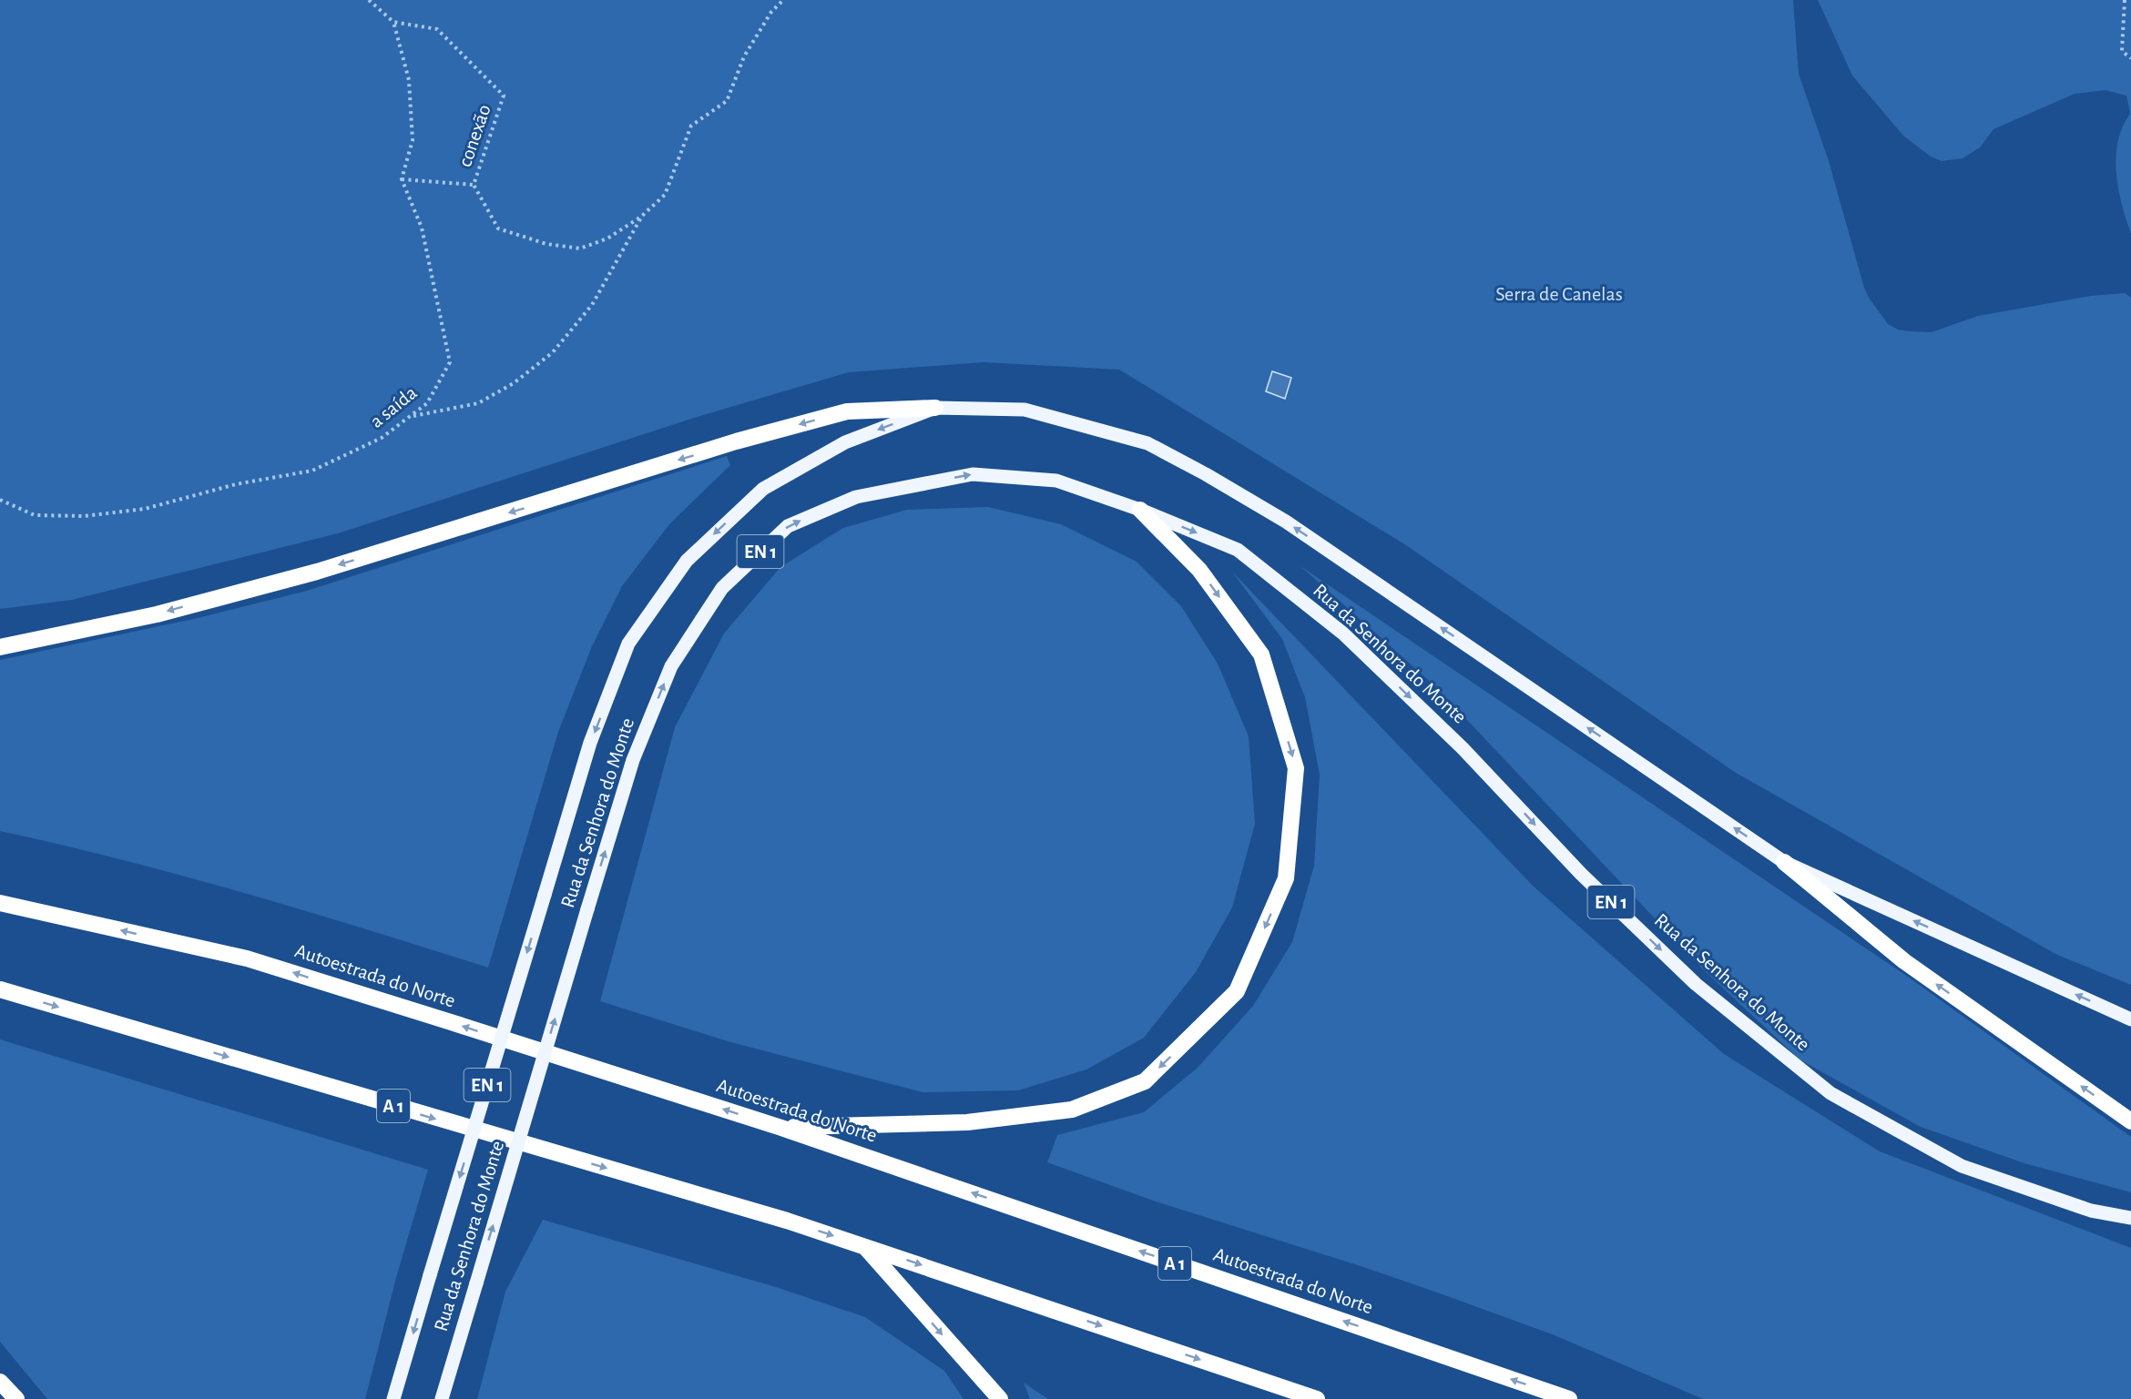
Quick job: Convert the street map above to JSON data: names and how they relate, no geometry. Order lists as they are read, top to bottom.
{
  "streets": {
    "highway": ["Autoestrada do Norte", "A 1"],
    "main road": ["EN 1", "Rua da Senhora do Monte"],
    "path": ["conexão", "a saída"]
  },
  "parks": ["Serra de Canelas"]
}
